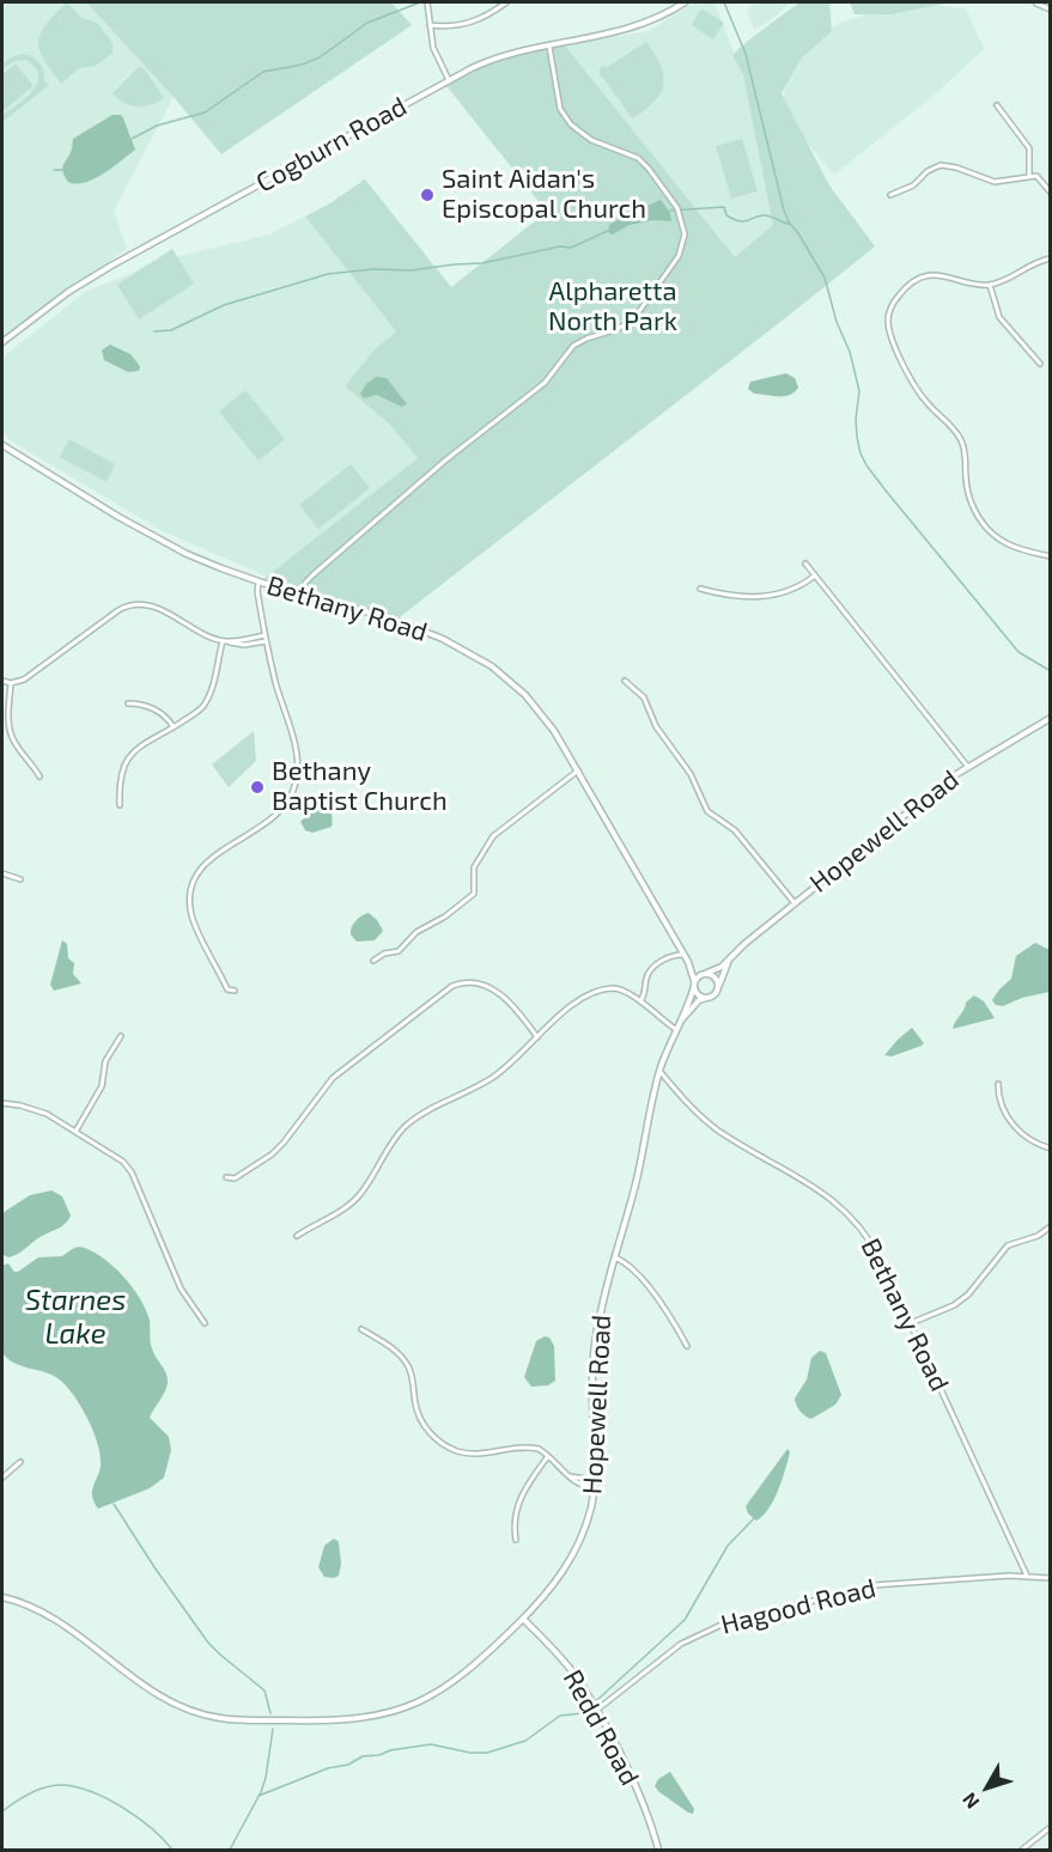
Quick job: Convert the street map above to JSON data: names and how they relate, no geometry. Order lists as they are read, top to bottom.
{
  "streets": {
    "street": [
      "Cogburn Road",
      "Bethany Road",
      "Hopewell Road",
      "Hagood Road",
      "Redd Road"
    ]
  },
  "crossings": [
    ["Bethany Road", "Hopewell Road"],
    ["Bethany Road", "Hagood Road"],
    ["Hopewell Road", "Redd Road"],
    ["Hagood Road", "Redd Road"]
  ],
  "water": ["Starnes Lake"],
  "parks": ["Alpharetta North Park"],
  "places": ["Saint Aidan's Episcopal Church", "Bethany Baptist Church"],
  "north": "bottom left"
}
